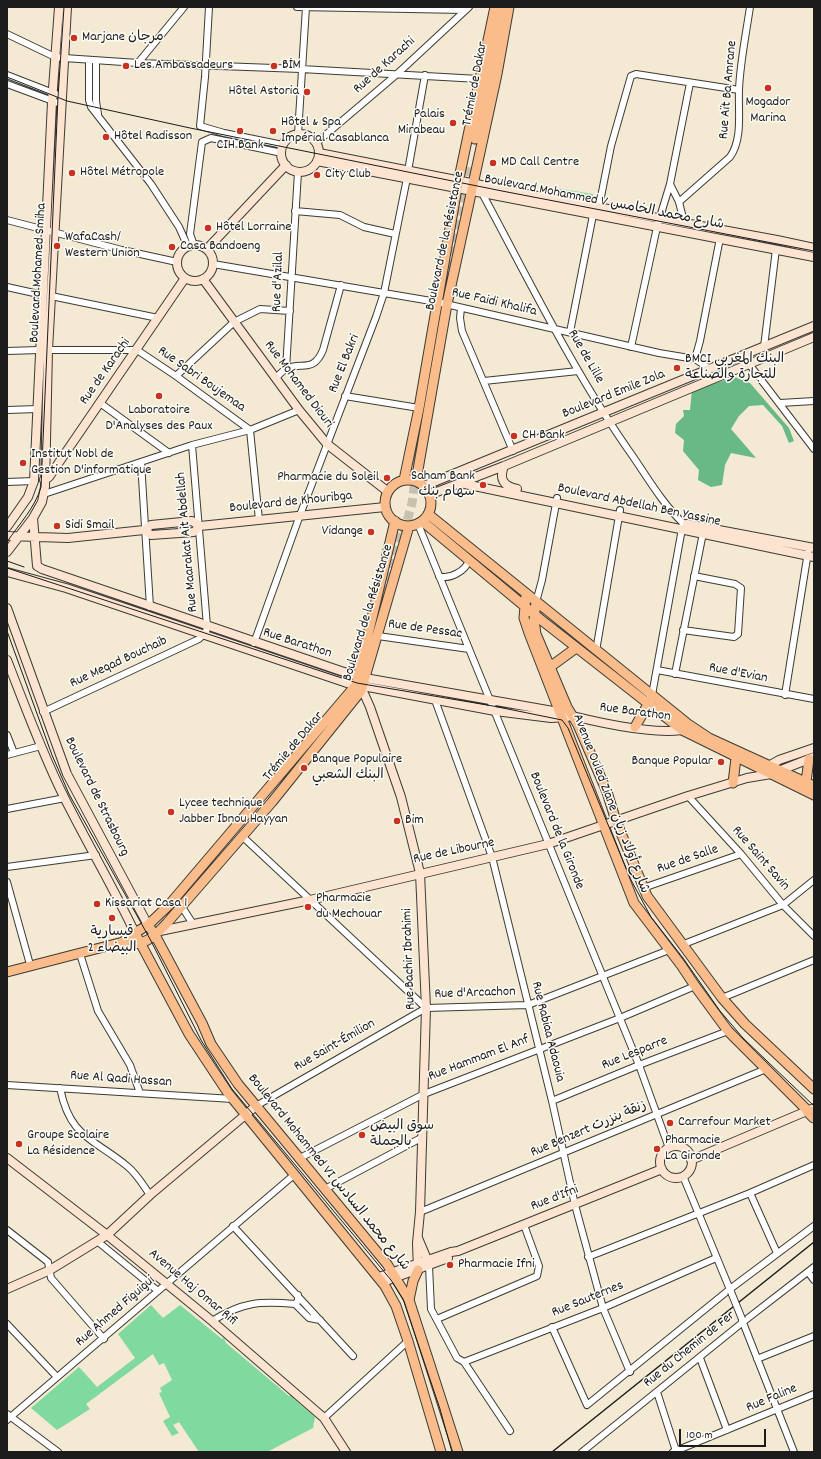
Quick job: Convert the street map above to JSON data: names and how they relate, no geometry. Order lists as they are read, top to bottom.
{
  "streets": {
    "main road": [
      "Trémie de Dakar",
      "Boulevard de la Résistance",
      "Avenue Ouled Ziane شارع أولاد زيان",
      "Boulevard Mohammed VI شارع محمد السادس"
    ],
    "street": [
      "Rue de Karachi",
      "Rue Aït Ba Amrane",
      "Boulevard Mohammed V شارع محمد الخامس",
      "Boulevard Mohamed Smiha",
      "Rue d'Azilal",
      "Rue Faidi Khalifa",
      "Rue de Lille",
      "Rue El Bakri",
      "Rue Sabri Boujemaa",
      "Rue Mohamed Diouri",
      "Boulevard Emile Zola",
      "Boulevard de Khouribga",
      "Boulevard Abdellah Ben Yassine",
      "Rue Maarakat Ait Abdellah",
      "Rue de Pessac",
      "Rue Barathon",
      "Rue Meqad Bouchaib",
      "Rue d'Evian",
      "Boulevard de Strasbourg",
      "Boulevard de la Gironde",
      "Rue de Libourne",
      "Rue Saint Savin",
      "Rue de Salle",
      "Rue Bachir Ibrahimi",
      "Rue d'Arcachon",
      "Rue Rabiaa Adaouia",
      "Rue Saint-Émilion",
      "Rue Lesparre",
      "Rue Hammam El Anf",
      "Rue Al Qadi Hassan",
      "Rue Benzert زنقة بنزرت",
      "Rue d'Ifni",
      "Avenue Haj Omar Rifi",
      "Rue Sauternes",
      "Rue Ahmed Figuigui",
      "Rue du Chemin de Fer",
      "Rue Faline"
    ]
  },
  "crossings": [
    ["Rue de Karachi", "Boulevard Mohammed V شارع محمد الخامس"],
    ["Rue de Karachi", "Boulevard Mohamed Smiha"],
    ["Rue de Karachi", "Rue d'Azilal"],
    ["Rue de Karachi", "Rue Faidi Khalifa"],
    ["Rue de Karachi", "Rue Sabri Boujemaa"],
    ["Rue de Karachi", "Rue Mohamed Diouri"],
    ["Trémie de Dakar", "Boulevard de la Résistance"],
    ["Boulevard Mohammed V شارع محمد الخامس", "Boulevard de la Résistance"],
    ["Boulevard Mohammed V شارع محمد الخامس", "Rue d'Azilal"],
    ["Boulevard Mohammed V شارع محمد الخامس", "Rue de Lille"],
    ["Boulevard Mohammed V شارع محمد الخامس", "Rue El Bakri"],
    ["Boulevard de la Résistance", "Rue Faidi Khalifa"],
    ["Boulevard de la Résistance", "Rue Mohamed Diouri"],
    ["Boulevard de la Résistance", "Boulevard Emile Zola"],
    ["Boulevard de la Résistance", "Boulevard de Khouribga"],
    ["Boulevard de la Résistance", "Rue de Pessac"],
    ["Boulevard de la Résistance", "Rue Barathon"],
    ["Boulevard de la Résistance", "Boulevard de Strasbourg"],
    ["Boulevard de la Résistance", "Boulevard de la Gironde"],
    ["Boulevard de la Résistance", "Rue de Libourne"],
    ["Boulevard de la Résistance", "Rue Bachir Ibrahimi"],
    ["Boulevard de la Résistance", "Rue d'Arcachon"],
    ["Boulevard de la Résistance", "Boulevard Mohammed VI شارع محمد السادس"],
    ["Rue d'Azilal", "Rue Faidi Khalifa"],
    ["Rue Faidi Khalifa", "Rue de Lille"],
    ["Rue Faidi Khalifa", "Rue El Bakri"],
    ["Rue Faidi Khalifa", "Rue Mohamed Diouri"],
    ["Rue Faidi Khalifa", "Boulevard Emile Zola"],
    ["Rue de Lille", "Boulevard Emile Zola"],
    ["Rue de Lille", "Boulevard Abdellah Ben Yassine"],
    ["Rue El Bakri", "Rue Mohamed Diouri"],
    ["Rue El Bakri", "Boulevard de Khouribga"],
    ["Rue El Bakri", "Rue Barathon"],
    ["Rue Mohamed Diouri", "Boulevard Emile Zola"],
    ["Rue Mohamed Diouri", "Boulevard de Khouribga"],
    ["Rue Mohamed Diouri", "Boulevard de la Gironde"],
    ["Boulevard Emile Zola", "Boulevard de Khouribga"],
    ["Boulevard Emile Zola", "Boulevard Abdellah Ben Yassine"],
    ["Boulevard Emile Zola", "Boulevard de la Gironde"],
    ["Boulevard de Khouribga", "Rue Maarakat Ait Abdellah"],
    ["Boulevard de Khouribga", "Rue Barathon"],
    ["Boulevard de Khouribga", "Boulevard de la Gironde"],
    ["Rue Maarakat Ait Abdellah", "Rue Barathon"],
    ["Rue Maarakat Ait Abdellah", "Rue Meqad Bouchaib"],
    ["Rue de Pessac", "Boulevard de la Gironde"],
    ["Rue Barathon", "Avenue Ouled Ziane شارع أولاد زيان"],
    ["Rue Barathon", "Boulevard de la Gironde"],
    ["Rue Barathon", "Rue Bachir Ibrahimi"],
    ["Rue Meqad Bouchaib", "Boulevard de Strasbourg"],
    ["Boulevard de Strasbourg", "Boulevard Mohammed VI شارع محمد السادس"],
    ["Avenue Ouled Ziane شارع أولاد زيان", "Rue de Libourne"],
    ["Avenue Ouled Ziane شارع أولاد زيان", "Rue de Salle"],
    ["Avenue Ouled Ziane شارع أولاد زيان", "Rue d'Arcachon"],
    ["Avenue Ouled Ziane شارع أولاد زيان", "Rue Lesparre"],
    ["Avenue Ouled Ziane شارع أولاد زيان", "Rue Hammam El Anf"],
    ["Avenue Ouled Ziane شارع أولاد زيان", "Rue Benzert زنقة بنزرت"],
    ["Boulevard de la Gironde", "Rue de Libourne"],
    ["Boulevard de la Gironde", "Rue d'Arcachon"],
    ["Boulevard de la Gironde", "Rue Lesparre"],
    ["Boulevard de la Gironde", "Rue Hammam El Anf"],
    ["Boulevard de la Gironde", "Rue Benzert زنقة بنزرت"],
    ["Boulevard de la Gironde", "Rue d'Ifni"],
    ["Rue de Libourne", "Rue Saint Savin"],
    ["Rue de Libourne", "Rue Bachir Ibrahimi"],
    ["Rue de Libourne", "Rue d'Arcachon"],
    ["Rue de Libourne", "Rue Rabiaa Adaouia"],
    ["Rue de Libourne", "Boulevard Mohammed VI شارع محمد السادس"],
    ["Rue Saint Savin", "Rue de Salle"],
    ["Rue Bachir Ibrahimi", "Rue d'Arcachon"],
    ["Rue Bachir Ibrahimi", "Rue Saint-Émilion"],
    ["Rue Bachir Ibrahimi", "Rue Hammam El Anf"],
    ["Rue Bachir Ibrahimi", "Rue Benzert زنقة بنزرت"],
    ["Rue Bachir Ibrahimi", "Rue d'Ifni"],
    ["Rue d'Arcachon", "Rue Rabiaa Adaouia"],
    ["Rue d'Arcachon", "Rue Saint-Émilion"],
    ["Rue Rabiaa Adaouia", "Rue Lesparre"],
    ["Rue Rabiaa Adaouia", "Rue Hammam El Anf"],
    ["Rue Rabiaa Adaouia", "Rue Benzert زنقة بنزرت"],
    ["Rue Rabiaa Adaouia", "Rue d'Ifni"],
    ["Rue Rabiaa Adaouia", "Rue Sauternes"],
    ["Rue Saint-Émilion", "Boulevard Mohammed VI شارع محمد السادس"],
    ["Rue Hammam El Anf", "Boulevard Mohammed VI شارع محمد السادس"],
    ["Rue Al Qadi Hassan", "Boulevard Mohammed VI شارع محمد السادس"],
    ["Boulevard Mohammed VI شارع محمد السادس", "Rue d'Ifni"],
    ["Boulevard Mohammed VI شارع محمد السادس", "Rue Ahmed Figuigui"],
    ["Avenue Haj Omar Rifi", "Rue Ahmed Figuigui"]
  ],
  "places": [
    "Marjane مرجان",
    "Les Ambassadeurs",
    "BİM",
    "Mogador Marina",
    "Hôtel Astoria",
    "Palais Mirabeau",
    "CIH Bank",
    "Hôtel & Spa Impérial Casablanca",
    "Hôtel Radisson",
    "MD Call Centre",
    "Hôtel Métropole",
    "City Club",
    "Hôtel Lorraine",
    "WafaCash/ Western Union",
    "Casa Bandoeng",
    "BMCI البنك المغربي للتجارة والصناعة",
    "Laboratoire D'Analyses des Paux",
    "CH Bank",
    "Institut Nobl de Gestion D'informatique",
    "Pharmacie du Soleil",
    "Saham Bank سهام بنك",
    "Sidi Smail",
    "Vidange",
    "Banque Popular",
    "Banque Populaire البنك الشعبي",
    "Lycee technique Jabber Ibnou Hayyan",
    "Bim",
    "Kissariat Casa 1",
    "Pharmacie du Mechouar",
    "قيسارية البيضاء 2",
    "Carrefour Market",
    "سوق البيض بالجملة",
    "Groupe Scolaire La Résidence",
    "Pharmacie La Gironde",
    "Pharmacie Ifni"
  ],
  "scale_bar": "100 m"
}
